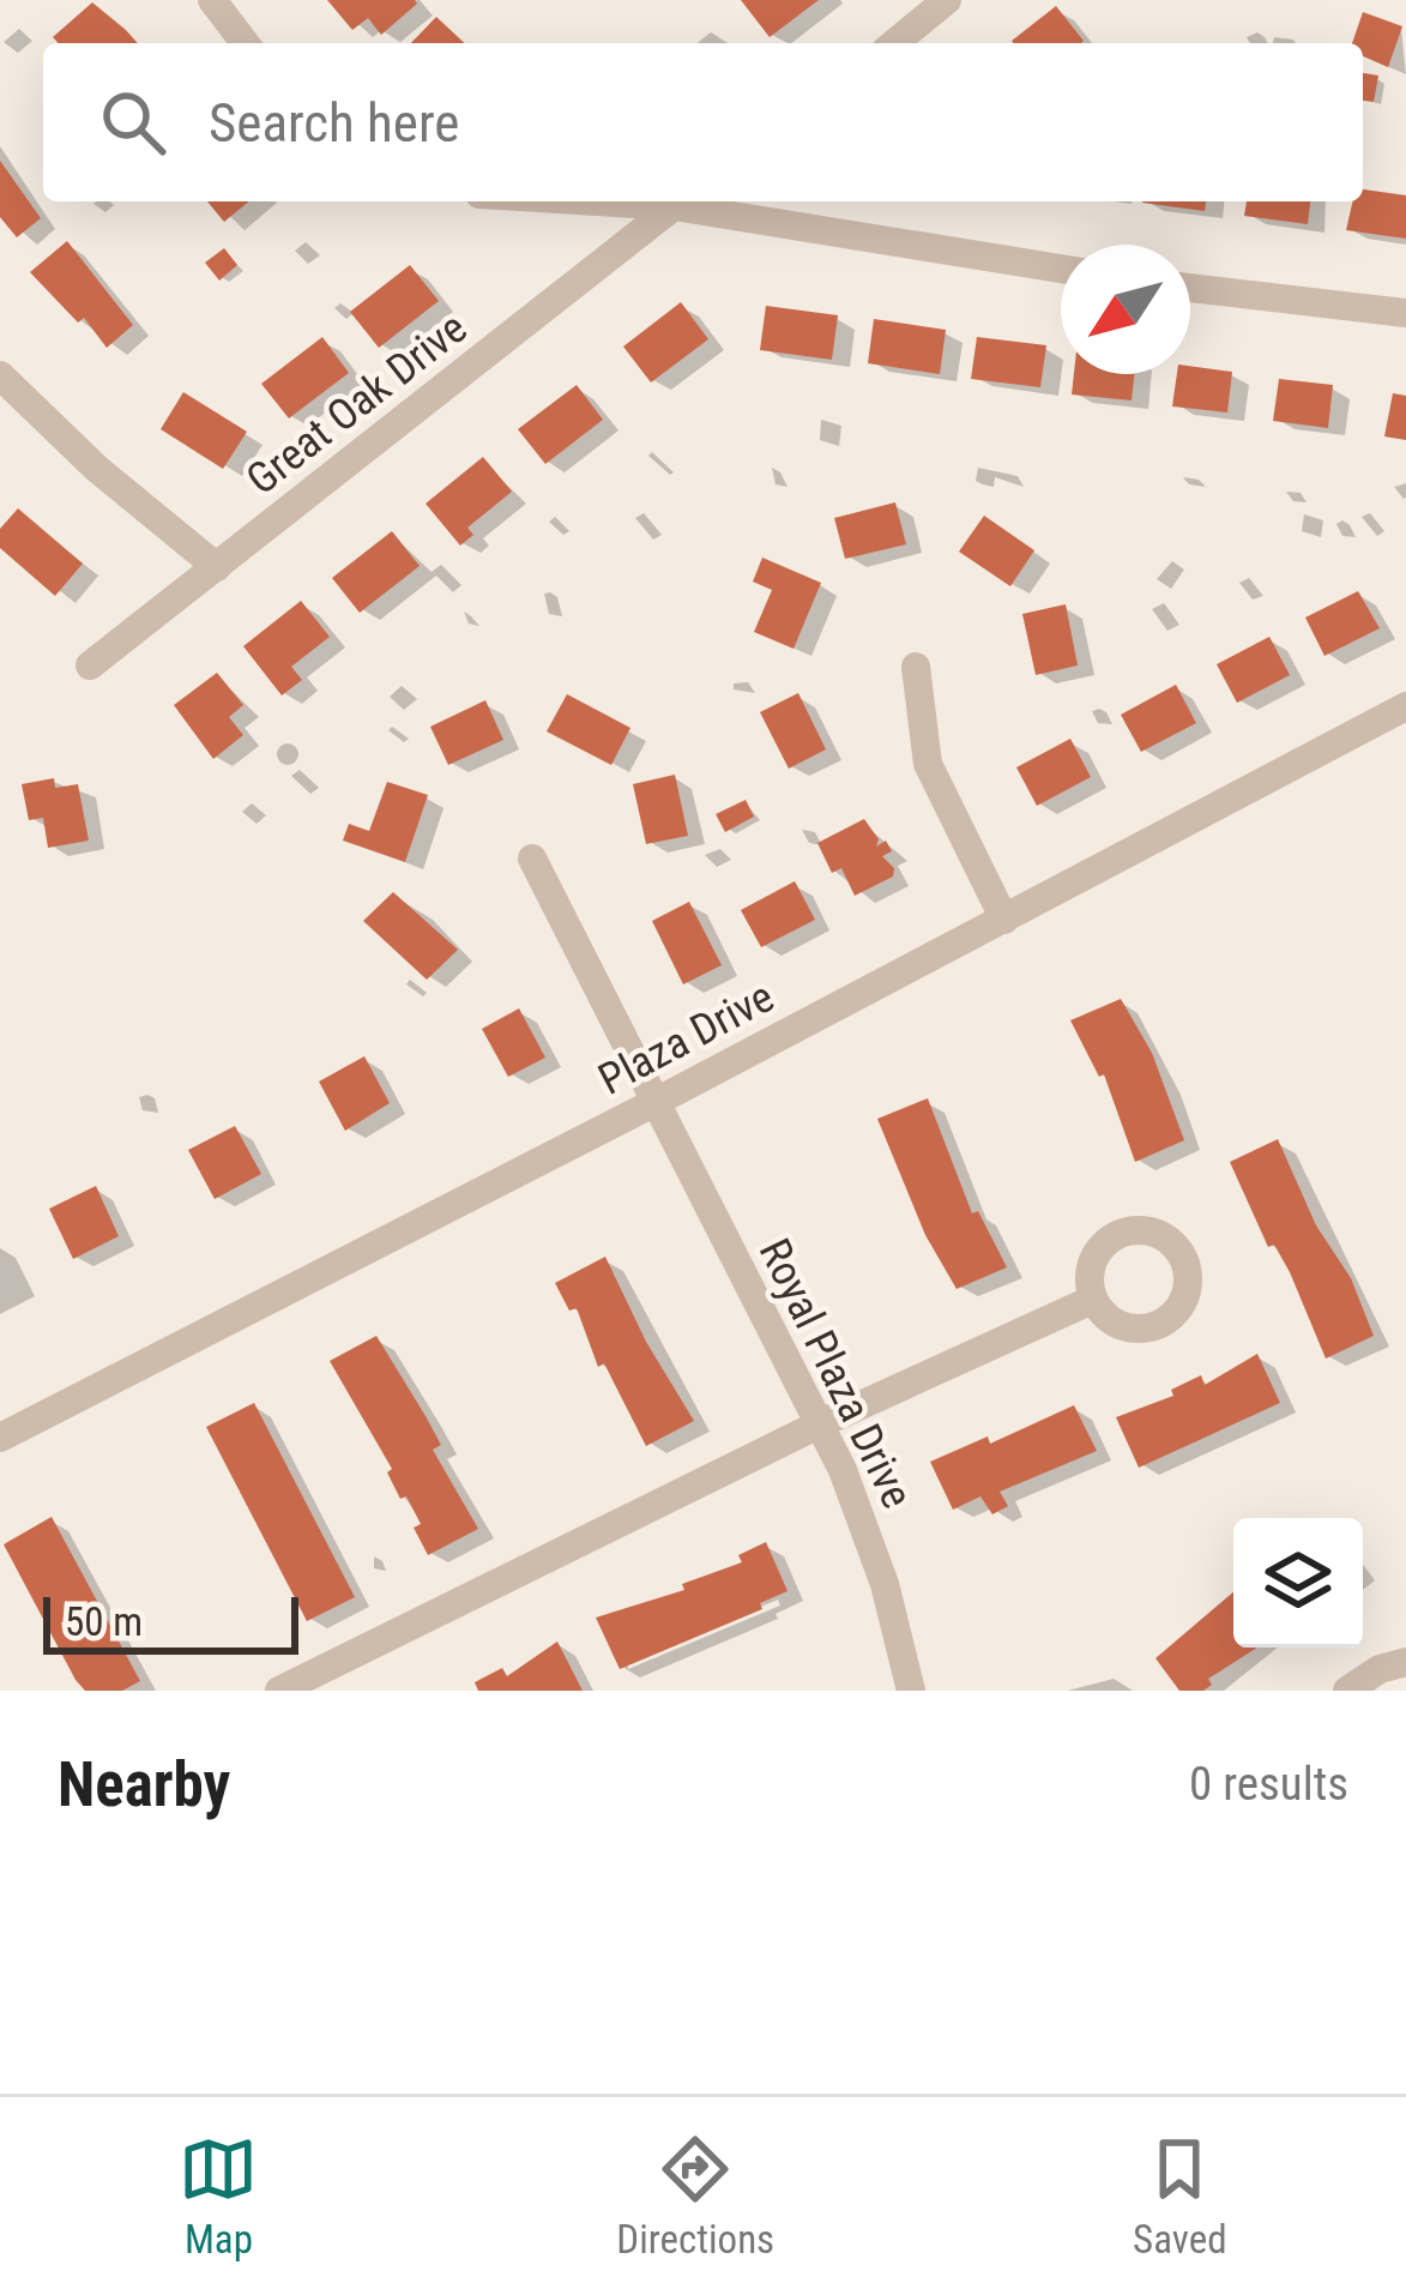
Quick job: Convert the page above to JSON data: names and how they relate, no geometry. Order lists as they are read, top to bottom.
{
  "streets": {
    "street": ["Great Oak Drive", "Plaza Drive", "Royal Plaza Drive"]
  },
  "crossings": [
    ["Plaza Drive", "Royal Plaza Drive"]
  ],
  "scale_bar": "50 m",
  "north": "bottom left",
  "page": {
    "search": "Search here",
    "scale": "50 m",
    "heading": ["Nearby", "0 results"],
    "nav": ["Map", "Directions", "Saved"]
  }
}
